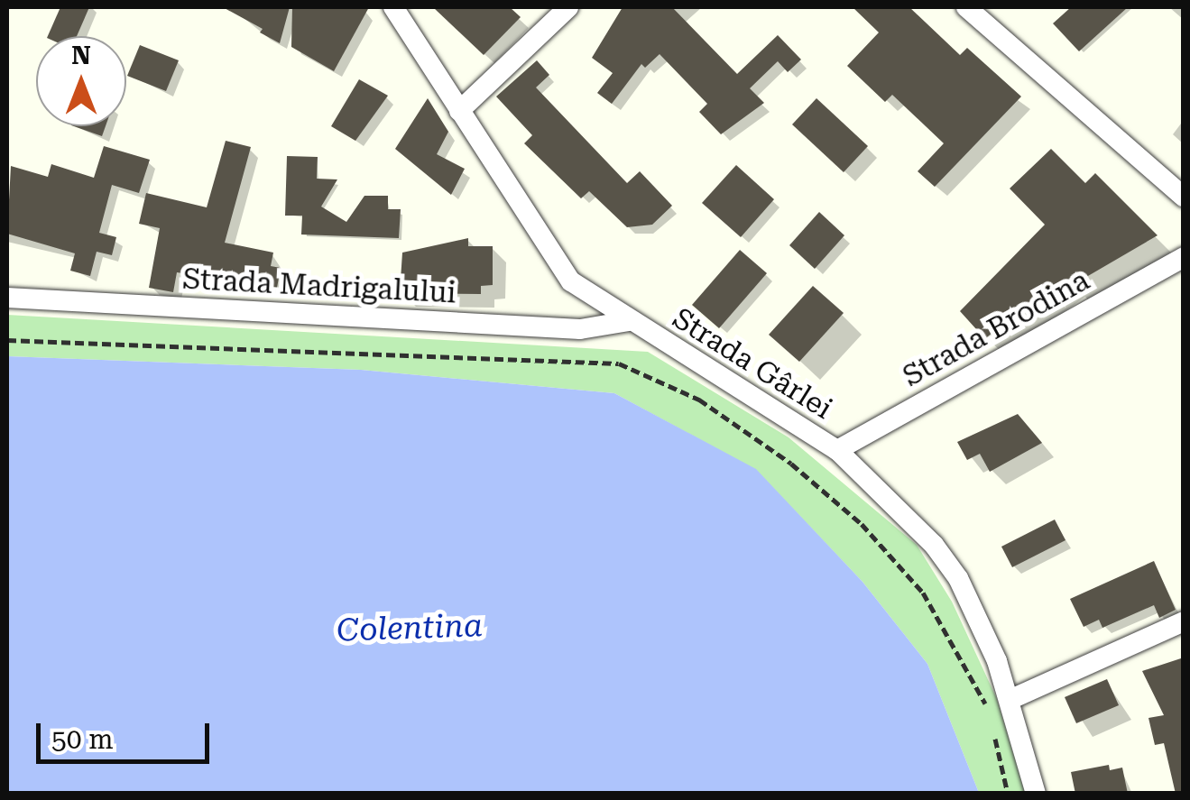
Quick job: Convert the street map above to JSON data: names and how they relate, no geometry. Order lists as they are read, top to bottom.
{
  "streets": {
    "street": ["Strada Madrigalului", "Strada Brodina", "Strada Gârlei"]
  },
  "crossings": [
    ["Strada Madrigalului", "Strada Gârlei"],
    ["Strada Brodina", "Strada Gârlei"]
  ],
  "water": ["Colentina"],
  "scale_bar": "50 m",
  "north": "top"
}
